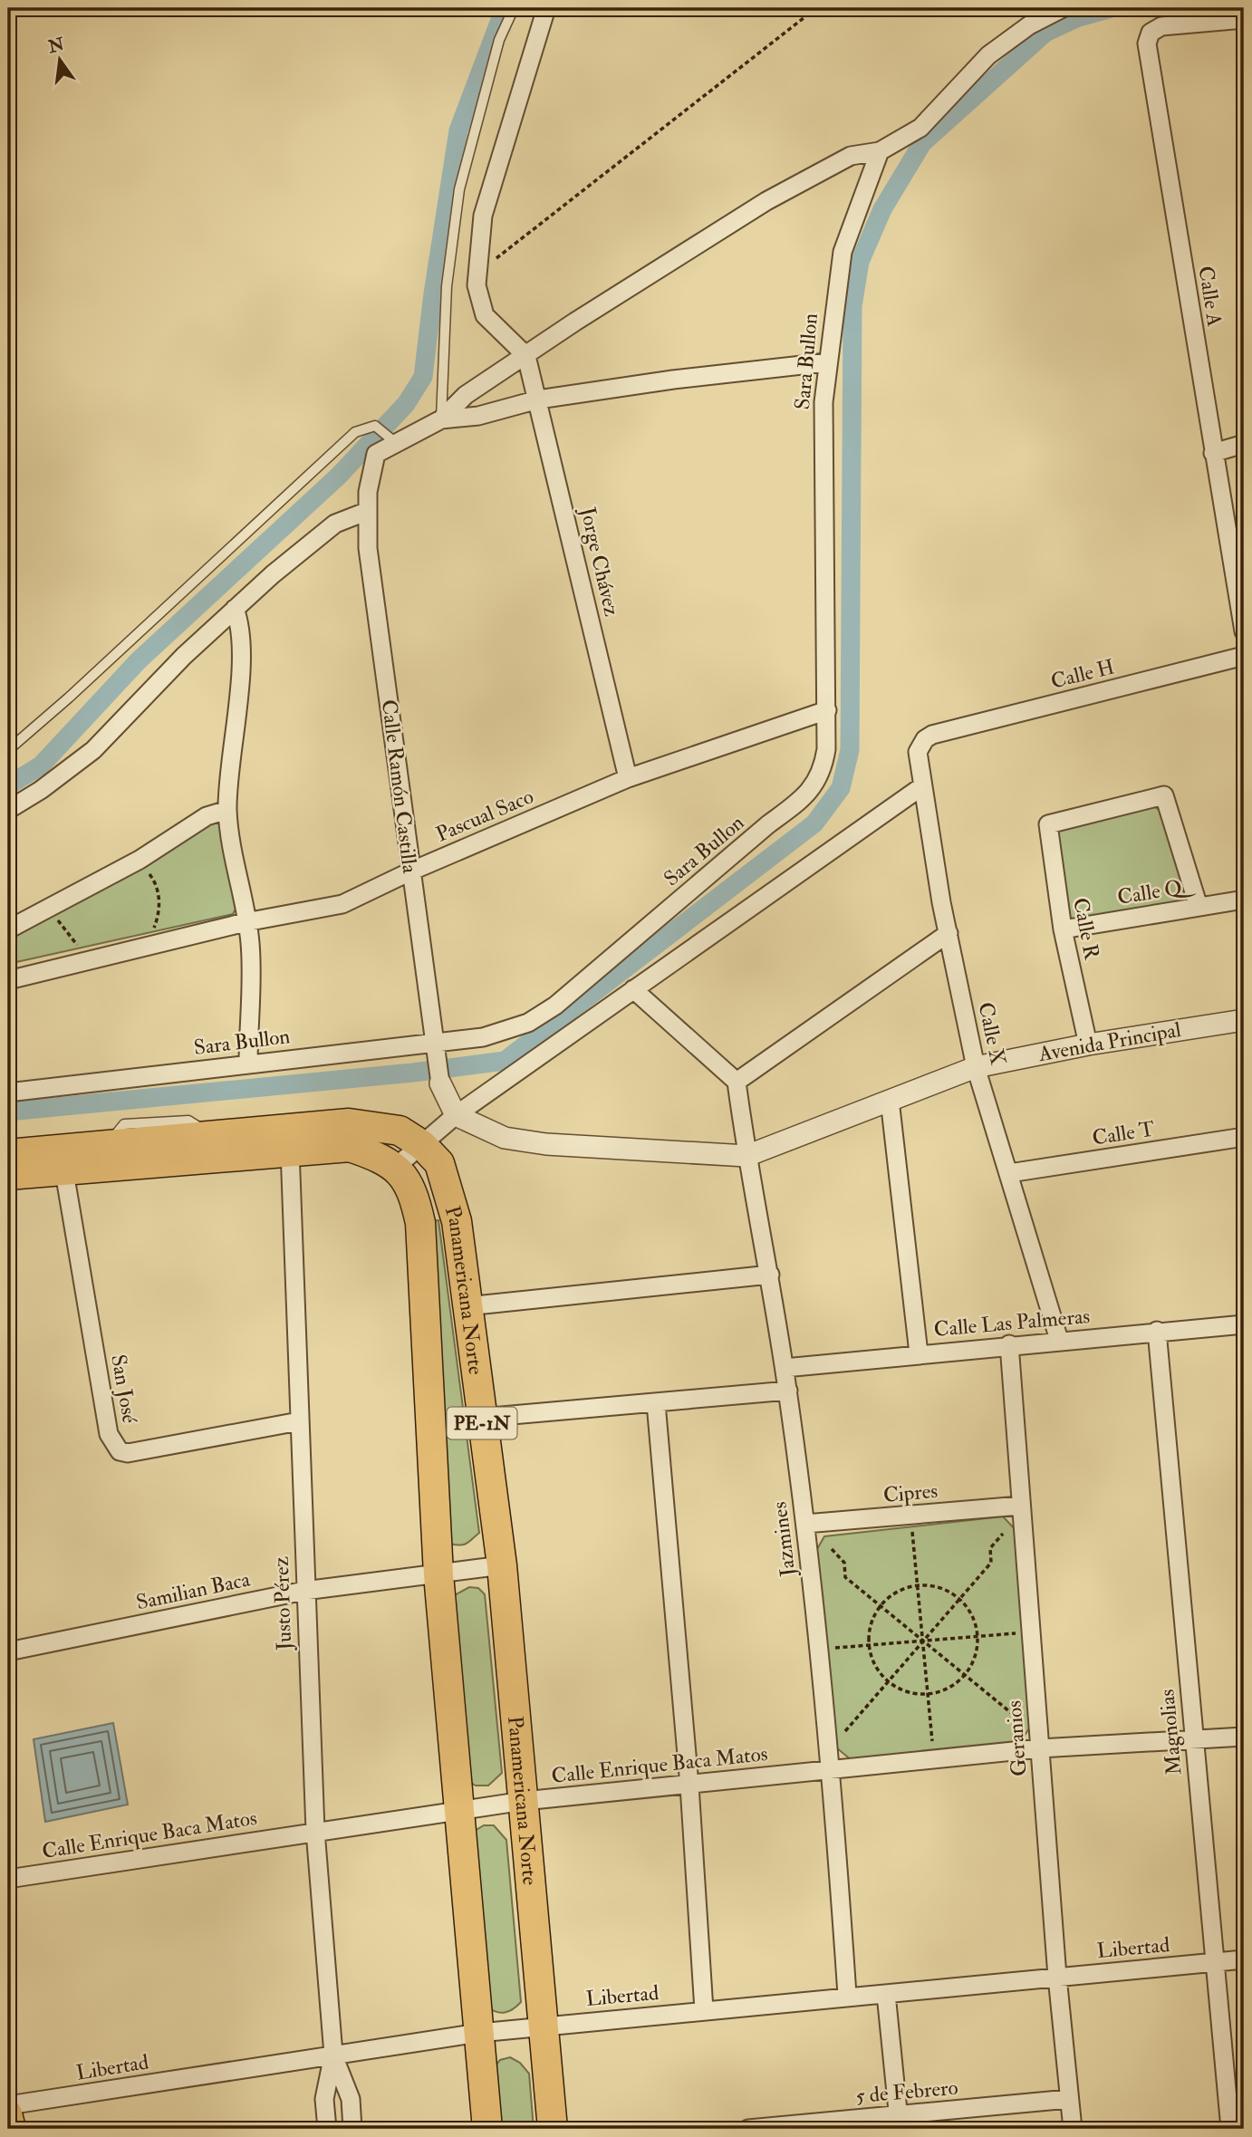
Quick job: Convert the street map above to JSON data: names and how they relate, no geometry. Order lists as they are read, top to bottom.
{
  "streets": {
    "highway": ["Panamericana Norte", "PE-1N"],
    "street": [
      "Calle A",
      "Sara Bullon",
      "Jorge Chávez",
      "Calle H",
      "Calle Ramón Castilla",
      "Pascual Saco",
      "Calle Q",
      "Calle R",
      "Calle X",
      "Avenida Principal",
      "Calle T",
      "Calle Las Palmeras",
      "San José",
      "Cipres",
      "Jazmines",
      "Samilian Baca",
      "Justo Pérez",
      "Magnolias",
      "Geranios",
      "Calle Enrique Baca Matos",
      "Libertad",
      "5 de Febrero"
    ]
  },
  "crossings": [
    ["Sara Bullon", "Calle Ramón Castilla"],
    ["Sara Bullon", "Pascual Saco"],
    ["Jorge Chávez", "Pascual Saco"],
    ["Calle H", "Calle X"],
    ["Calle Ramón Castilla", "Pascual Saco"],
    ["Calle Q", "Calle R"],
    ["Calle R", "Avenida Principal"],
    ["Calle X", "Avenida Principal"],
    ["Calle X", "Calle T"],
    ["Calle X", "Calle Las Palmeras"],
    ["Avenida Principal", "Jazmines"],
    ["Panamericana Norte", "San José"],
    ["Panamericana Norte", "Samilian Baca"],
    ["Panamericana Norte", "Justo Pérez"],
    ["Panamericana Norte", "Calle Enrique Baca Matos"],
    ["Panamericana Norte", "Libertad"],
    ["Calle Las Palmeras", "Jazmines"],
    ["Calle Las Palmeras", "Magnolias"],
    ["Calle Las Palmeras", "Geranios"],
    ["San José", "Justo Pérez"],
    ["Cipres", "Jazmines"],
    ["Cipres", "Geranios"],
    ["Jazmines", "Calle Enrique Baca Matos"],
    ["Jazmines", "Libertad"],
    ["Samilian Baca", "Justo Pérez"],
    ["Justo Pérez", "Calle Enrique Baca Matos"],
    ["Justo Pérez", "Libertad"],
    ["Magnolias", "Calle Enrique Baca Matos"],
    ["Magnolias", "Libertad"],
    ["Geranios", "Calle Enrique Baca Matos"],
    ["Geranios", "Libertad"],
    ["Geranios", "5 de Febrero"]
  ],
  "north": "top"
}
